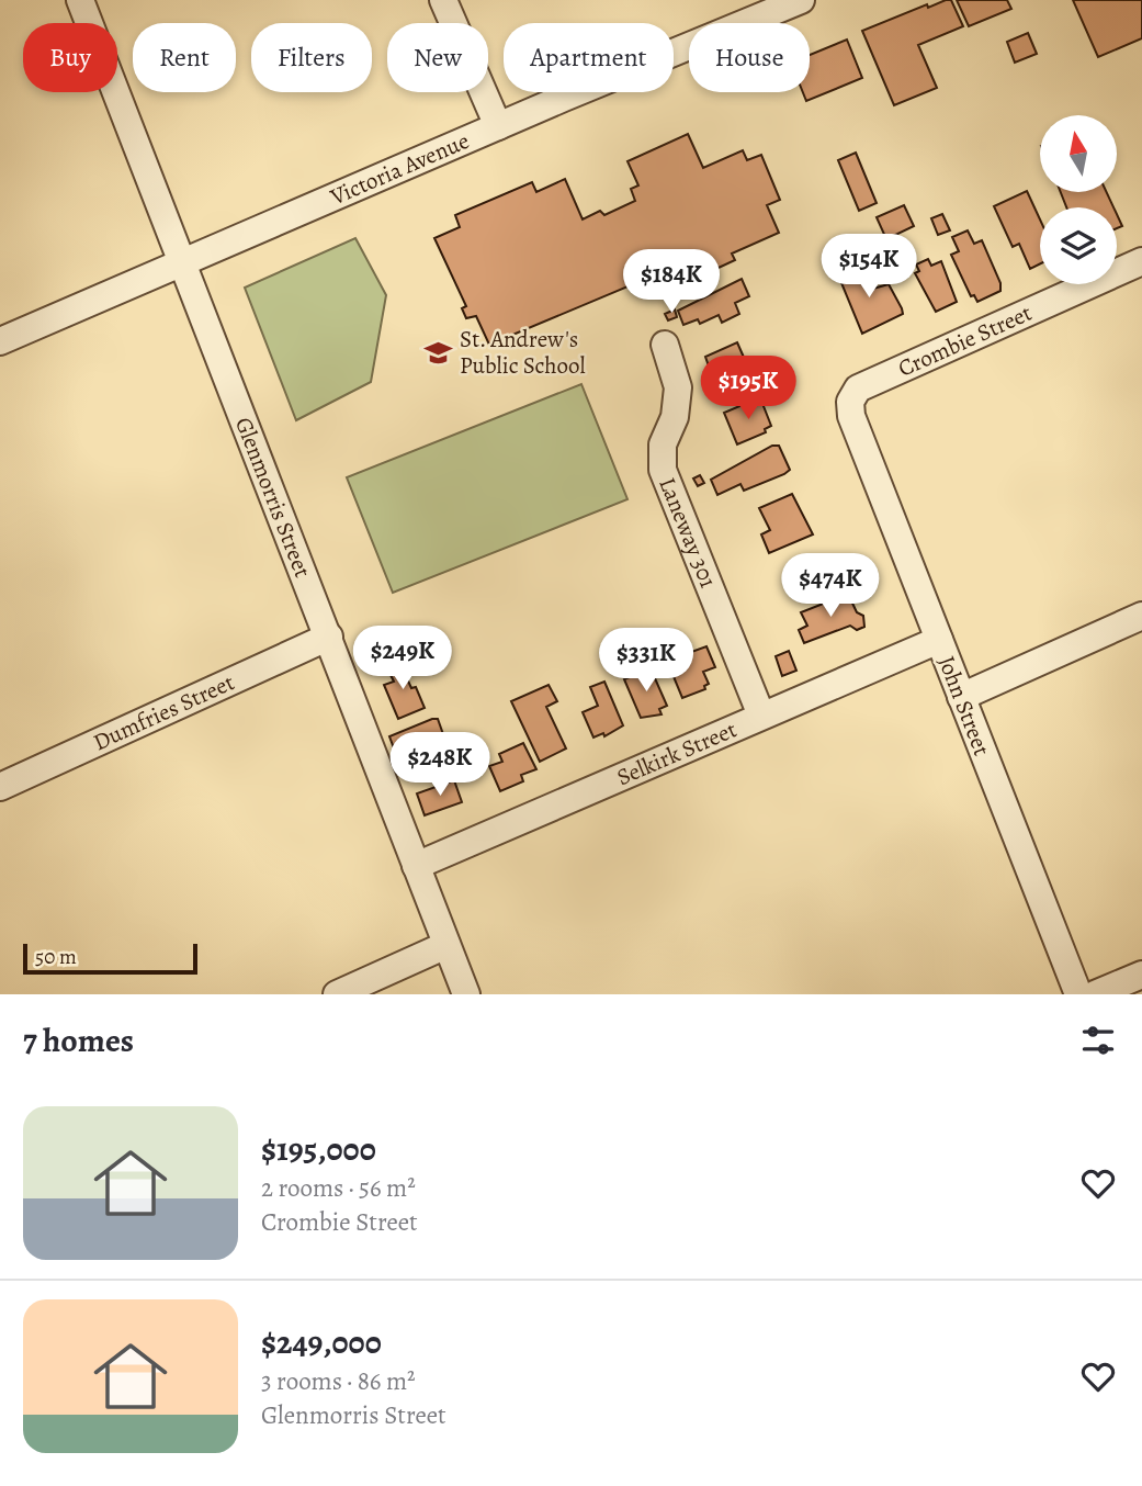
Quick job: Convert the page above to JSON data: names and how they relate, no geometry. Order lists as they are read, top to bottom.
{
  "streets": {
    "street": [
      "Victoria Avenue",
      "Crombie Street",
      "Glenmorris Street",
      "Laneway 301",
      "John Street",
      "Dumfries Street",
      "Selkirk Street"
    ]
  },
  "crossings": [
    ["Victoria Avenue", "Glenmorris Street"],
    ["Crombie Street", "John Street"],
    ["Glenmorris Street", "Dumfries Street"],
    ["Glenmorris Street", "Selkirk Street"],
    ["Laneway 301", "Selkirk Street"],
    ["John Street", "Selkirk Street"]
  ],
  "places": {
    "school or university": ["St. Andrew's Public School"]
  },
  "scale_bar": "50 m",
  "north": "top",
  "page": {
    "chip": [
      "Buy",
      "Rent",
      "Filters",
      "New",
      "Apartment",
      "House"
    ],
    "price": [
      "$154K",
      "$184K",
      "$195K",
      "$474K",
      "$249K",
      "$331K",
      "$248K"
    ],
    "scale": "50 m",
    "heading": "7 homes",
    "list": [
      {
        "name": "$195,000",
        "note": "2 rooms · 56 m² · Crombie Street"
      },
      {
        "name": "$249,000",
        "note": "3 rooms · 86 m² · Glenmorris Street"
      }
    ]
  }
}
